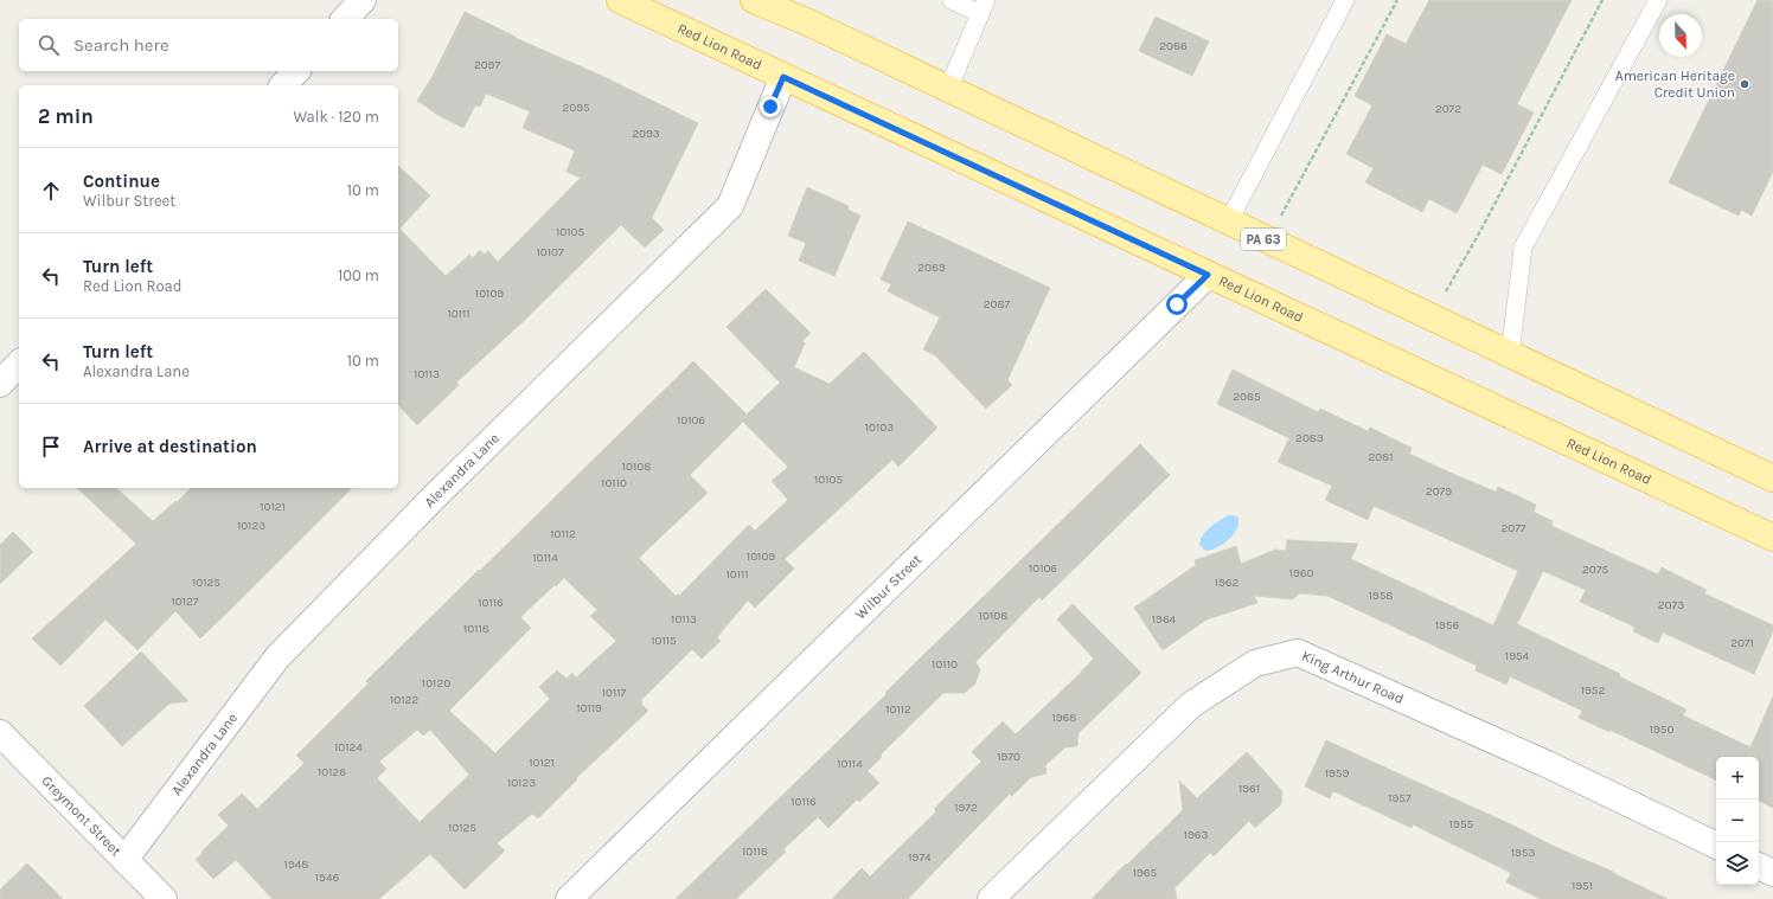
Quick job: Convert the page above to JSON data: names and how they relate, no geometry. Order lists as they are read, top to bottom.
{
  "streets": {
    "main road": ["Red Lion Road", "PA 63"],
    "street": [
      "Alexandra Lane",
      "Wilbur Street",
      "King Arthur Road",
      "Greymont Street"
    ]
  },
  "crossings": [
    ["Red Lion Road", "Alexandra Lane"],
    ["Red Lion Road", "Wilbur Street"],
    ["Alexandra Lane", "Greymont Street"]
  ],
  "places": ["American Heritage Credit Union"],
  "house_numbers": [
    "2086",
    "2097",
    "2095",
    "2072",
    "2093",
    "10105",
    "10107",
    "2089",
    "10109",
    "2087",
    "10111",
    "10113",
    "2085",
    "10106",
    "10103",
    "2083",
    "2081",
    "10108",
    "10105",
    "10110",
    "2079",
    "10121",
    "10123",
    "2077",
    "10112",
    "10109",
    "10114",
    "10106",
    "2075",
    "1960",
    "10111",
    "10125",
    "1962",
    "1958",
    "10127",
    "10116",
    "2073",
    "10108",
    "10113",
    "1964",
    "1956",
    "10118",
    "10115",
    "2071",
    "1954",
    "10110",
    "10120",
    "1952",
    "10117",
    "10122",
    "10119",
    "10112",
    "1968",
    "1950",
    "10124",
    "1970",
    "10121",
    "10114",
    "10126",
    "1959",
    "10123",
    "1961",
    "1957",
    "10116",
    "1972",
    "1955",
    "10125",
    "1963",
    "10118",
    "1953",
    "1974",
    "1948",
    "1965",
    "1946",
    "1951"
  ],
  "north": "bottom",
  "page": {
    "search": "Search here",
    "heading": ["2 min", "Walk · 120 m"],
    "list": [
      ["Continue", "Wilbur Street", "10 m"],
      ["Turn left", "Red Lion Road", "100 m"],
      ["Turn left", "Alexandra Lane", "10 m"],
      "Arrive at destination"
    ],
    "map_buttons": ["+", "−"]
  }
}
